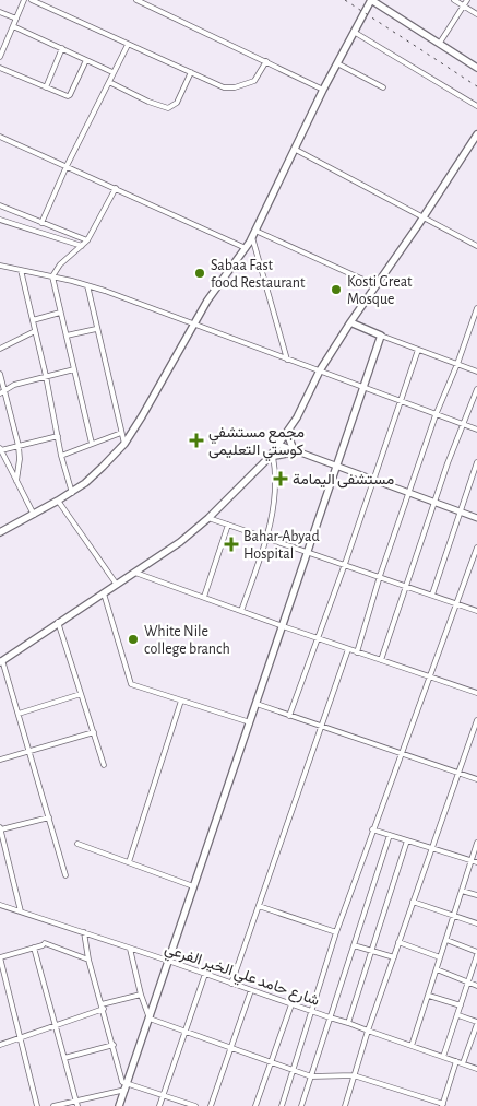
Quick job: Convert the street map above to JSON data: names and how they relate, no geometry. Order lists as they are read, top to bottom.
{
  "streets": {
    "street": ["شارع حامد علي الخير الفرعي"]
  },
  "places": {
    "other": ["Sabaa Fast food Restaurant", "Kosti Great Mosque", "White Nile college branch"],
    "health": ["مجمع مستشفي كوستي التعليمى", "مستشفى اليمامة", "Bahar-Abyad Hospital"]
  }
}
